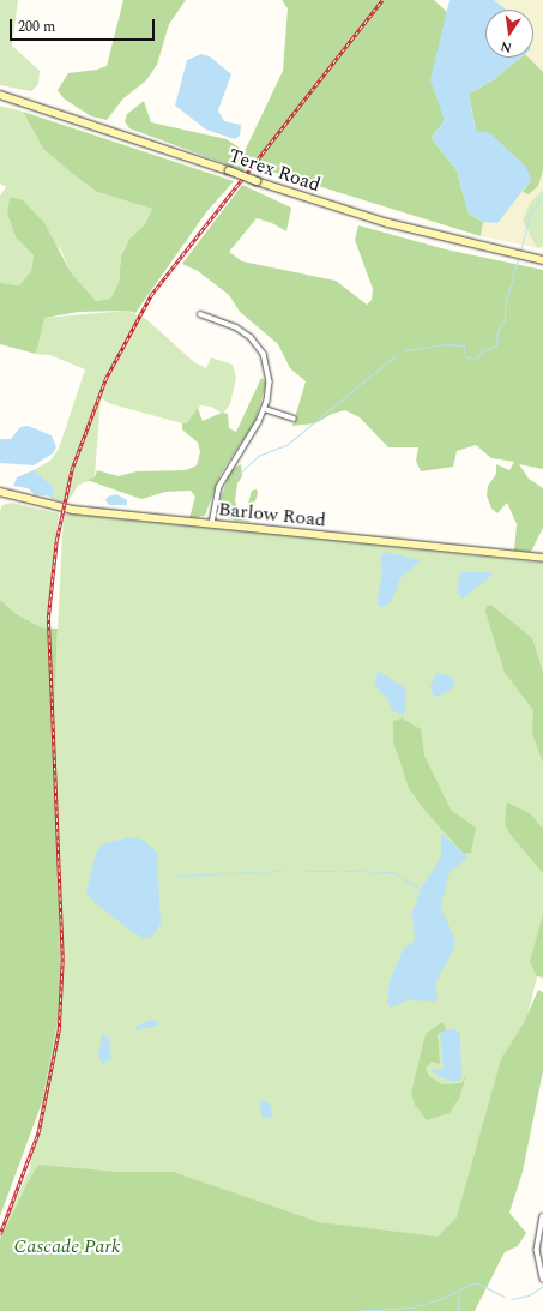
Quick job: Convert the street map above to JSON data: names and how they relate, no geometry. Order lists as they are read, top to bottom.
{
  "streets": {
    "main road": ["Terex Road", "Barlow Road"]
  },
  "parks": ["Cascade Park"],
  "scale_bar": "200 m",
  "north": "bottom"
}
